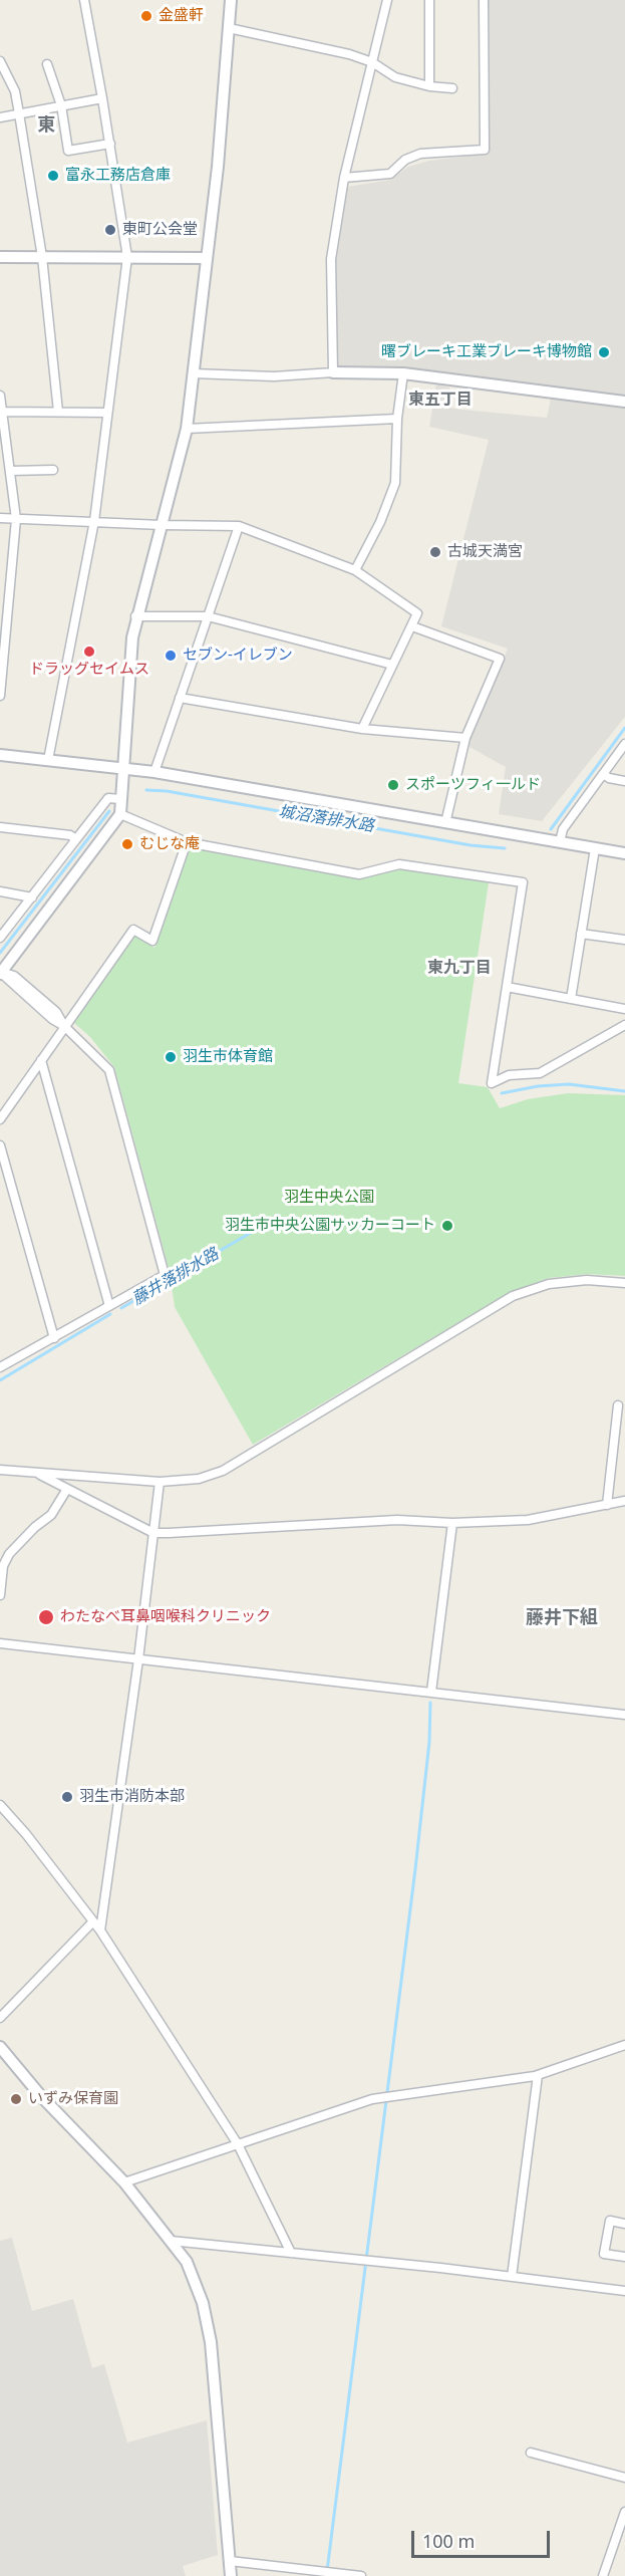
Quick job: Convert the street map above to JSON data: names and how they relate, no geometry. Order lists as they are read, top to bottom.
{
  "districts": [
    "東",
    "東五丁目",
    "東九丁目",
    "藤井下組"
  ],
  "water": ["城沼落排水路", "藤井落排水路"],
  "parks": ["羽生中央公園"],
  "places": [
    "金盛軒",
    "富永工務店倉庫",
    "東町公会堂",
    "曙ブレーキ工業ブレーキ博物館",
    "古城天満宮",
    "ドラッグセイムス",
    "セブン-イレブン",
    "スポーツフィ一ルド",
    "むじな庵",
    "羽生市体育館",
    "羽生市中央公園サッカーコート",
    "わたなべ耳鼻咽喉科クリニック",
    "羽生市消防本部",
    "いずみ保育園"
  ],
  "scale_bar": "100 m"
}
